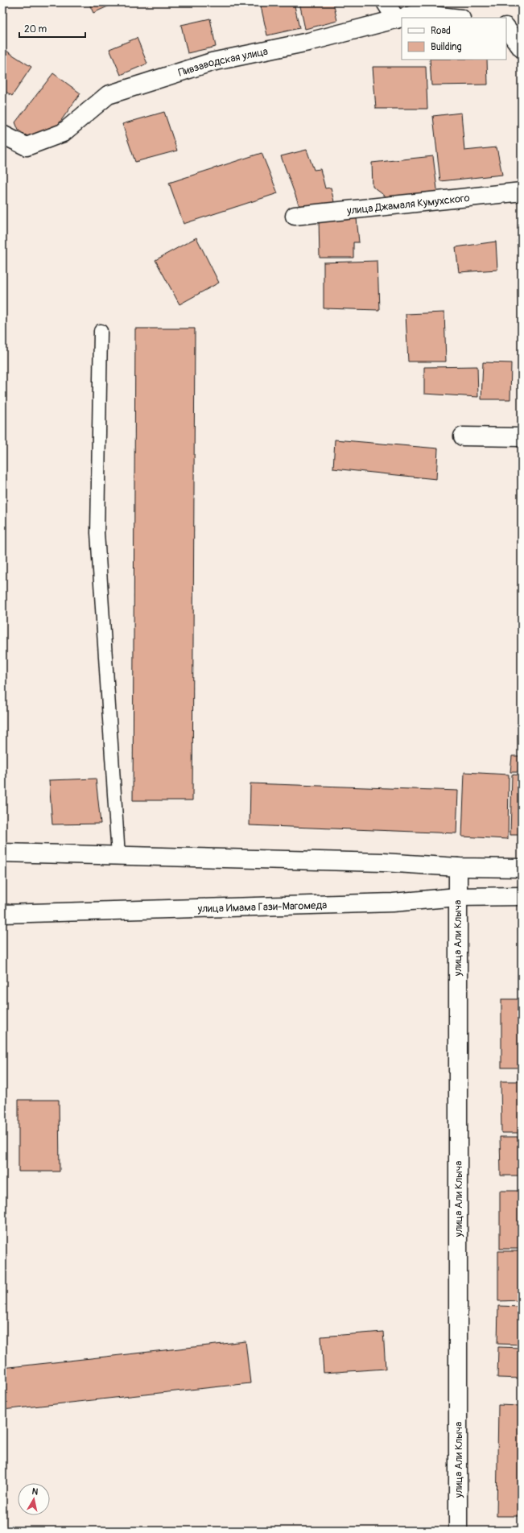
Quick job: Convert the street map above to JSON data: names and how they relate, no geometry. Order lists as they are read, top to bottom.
{
  "streets": {
    "street": [
      "Пивзаводская улица",
      "улица Джамаля Кумухского",
      "улица Имама Гази-Магомеда",
      "улица Али Клыча"
    ]
  },
  "crossings": [
    ["улица Имама Гази-Магомеда", "улица Али Клыча"]
  ],
  "legend": ["Road", "Building"],
  "scale_bar": "20 m",
  "north": "top"
}
